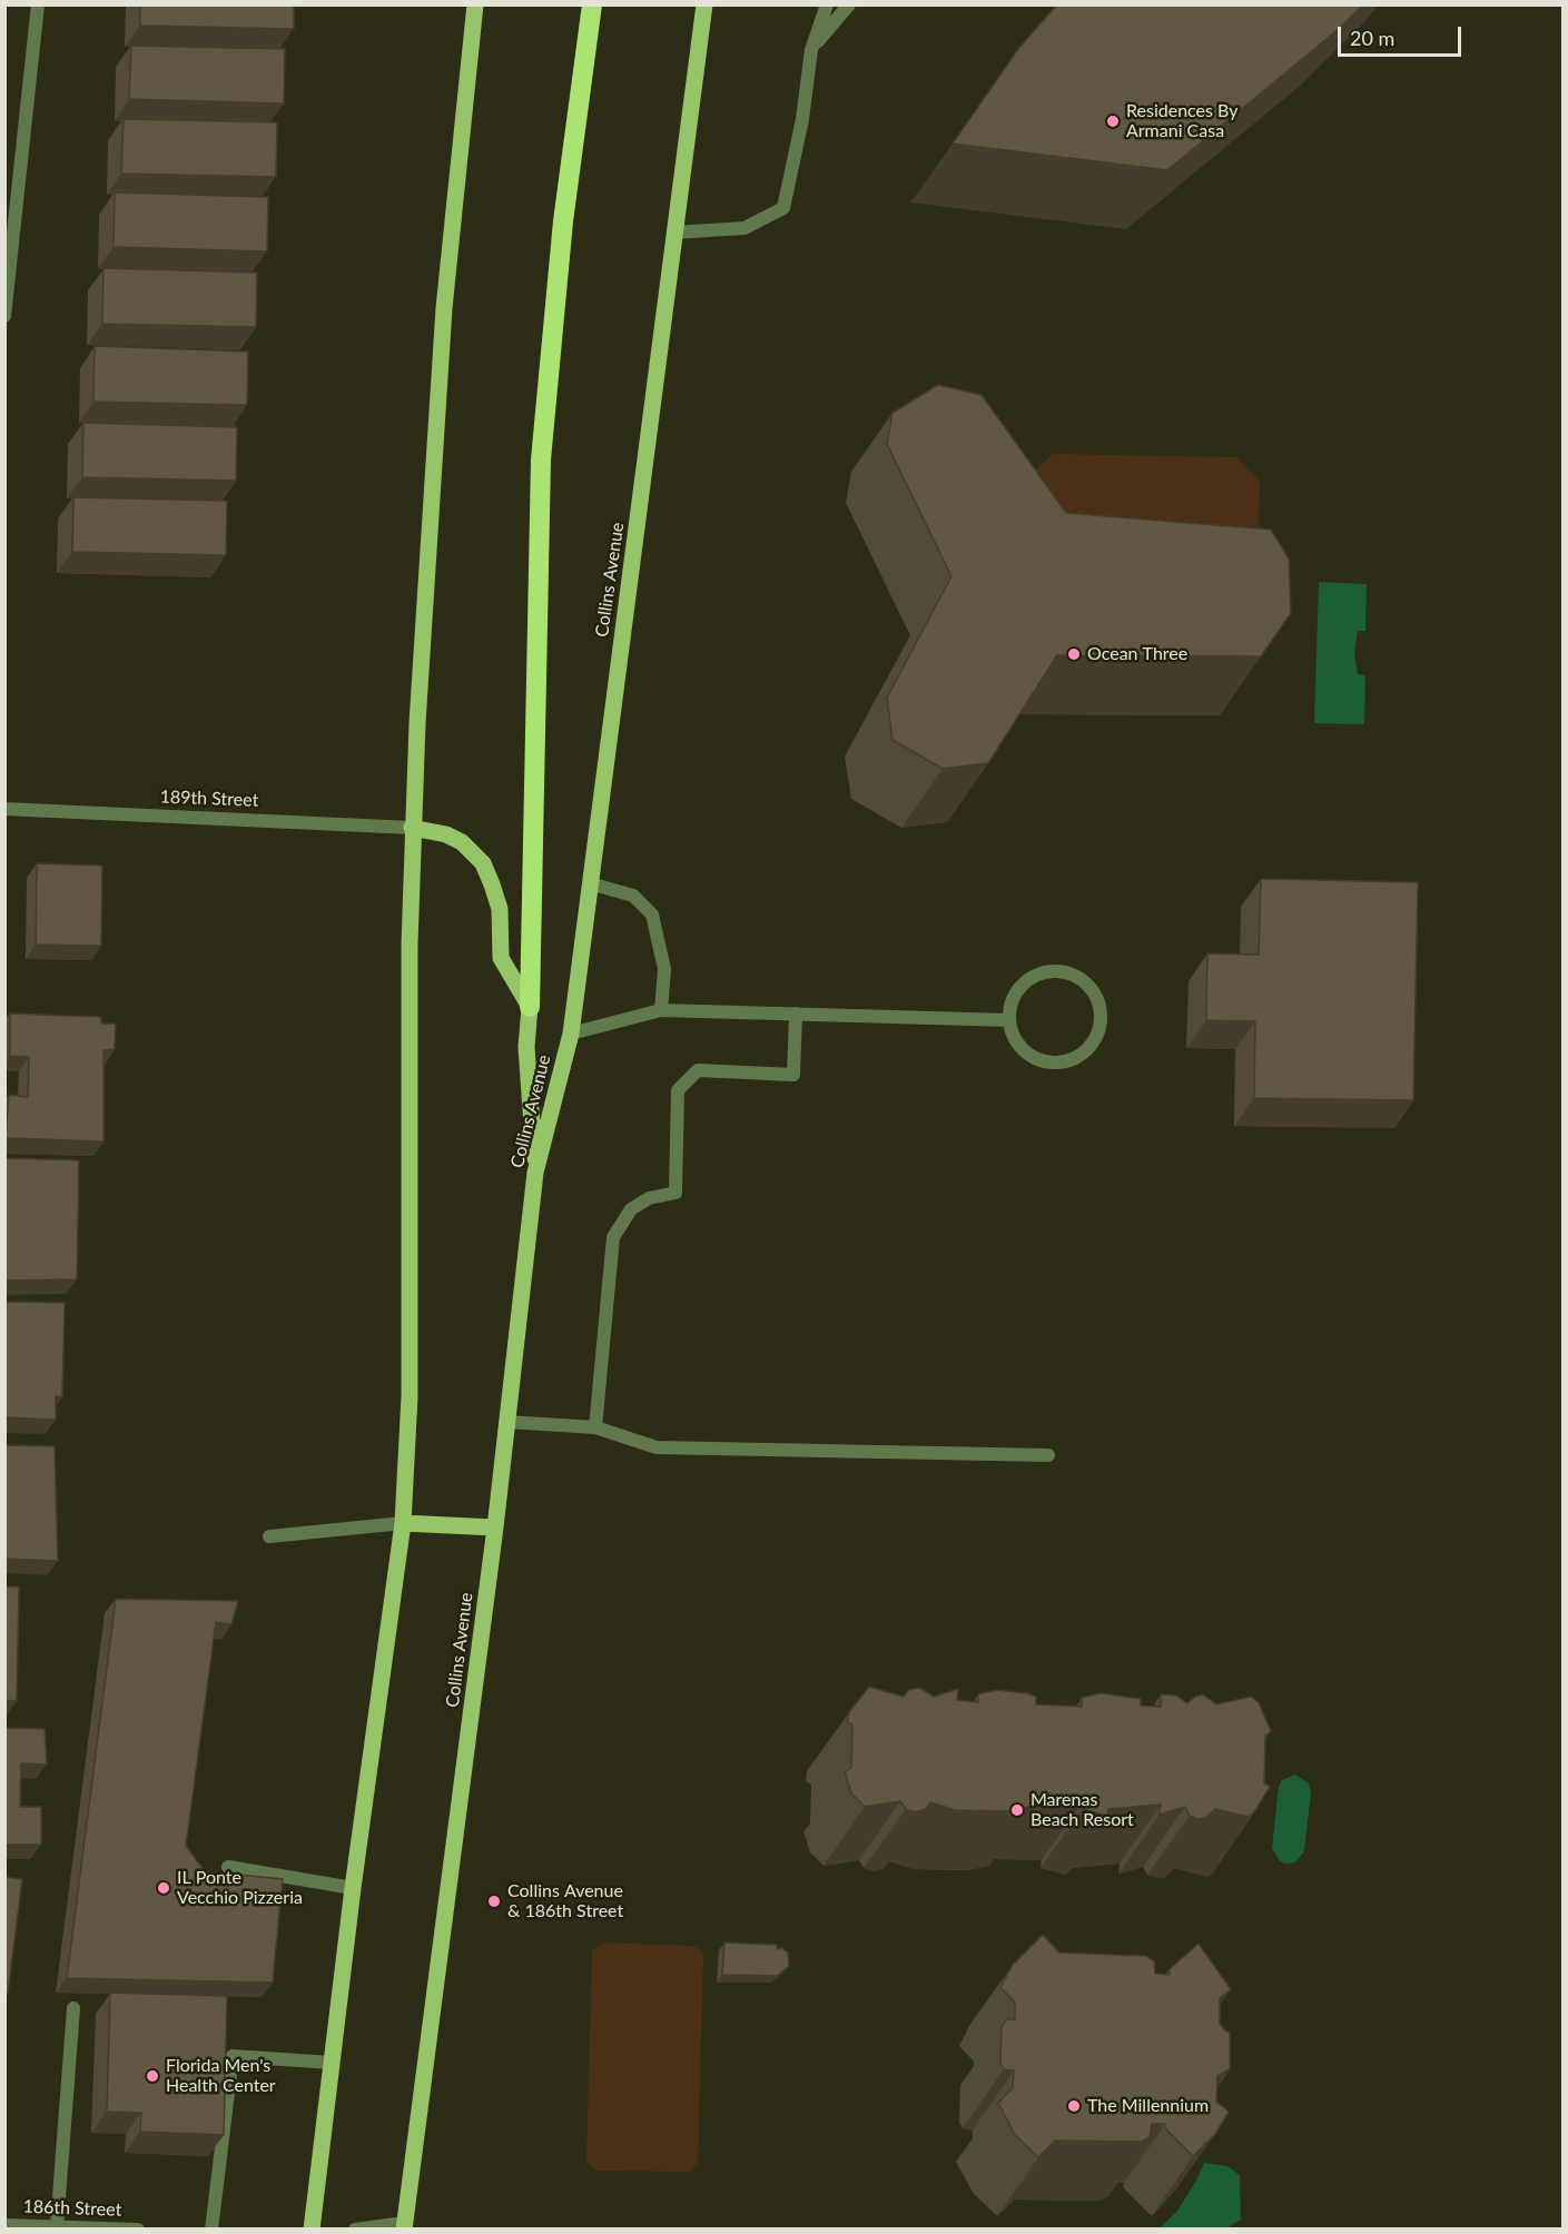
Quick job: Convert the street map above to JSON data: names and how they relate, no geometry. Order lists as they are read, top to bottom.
{
  "streets": {
    "main road": ["Collins Avenue"],
    "street": ["189th Street", "186th Street"]
  },
  "places": [
    "Residences By Armani Casa",
    "Ocean Three",
    "Marenas Beach Resort",
    "IL Ponte Vecchio Pizzeria",
    "Collins Avenue & 186th Street",
    "Florida Men's Health Center",
    "The Millennium"
  ],
  "scale_bar": "20 m"
}
